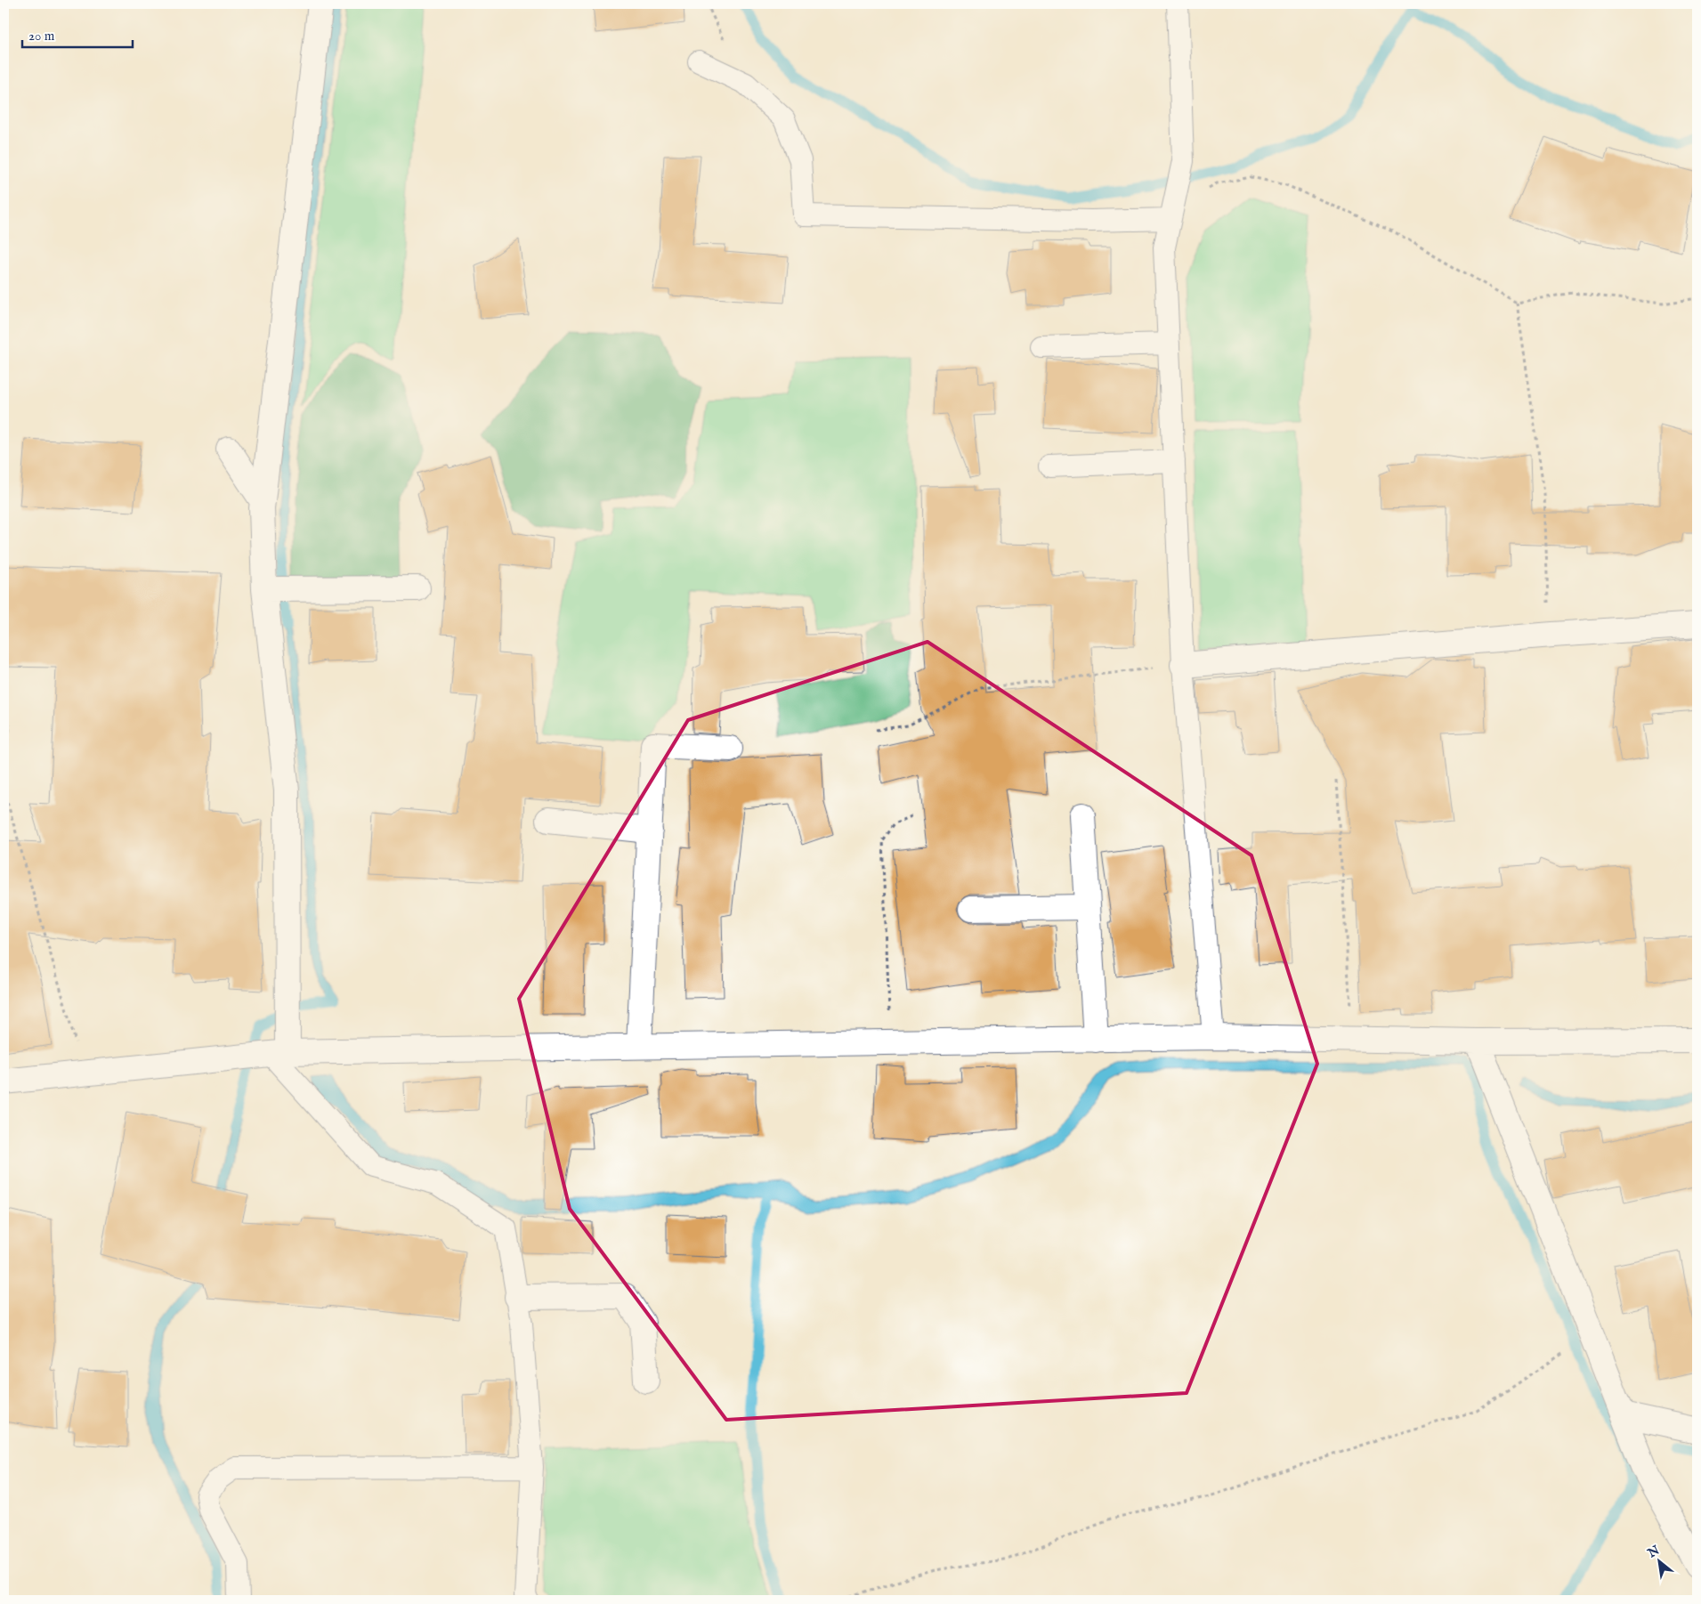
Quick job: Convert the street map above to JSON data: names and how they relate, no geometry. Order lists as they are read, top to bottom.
{
  "scale_bar": "20 m",
  "north": "top left"
}
